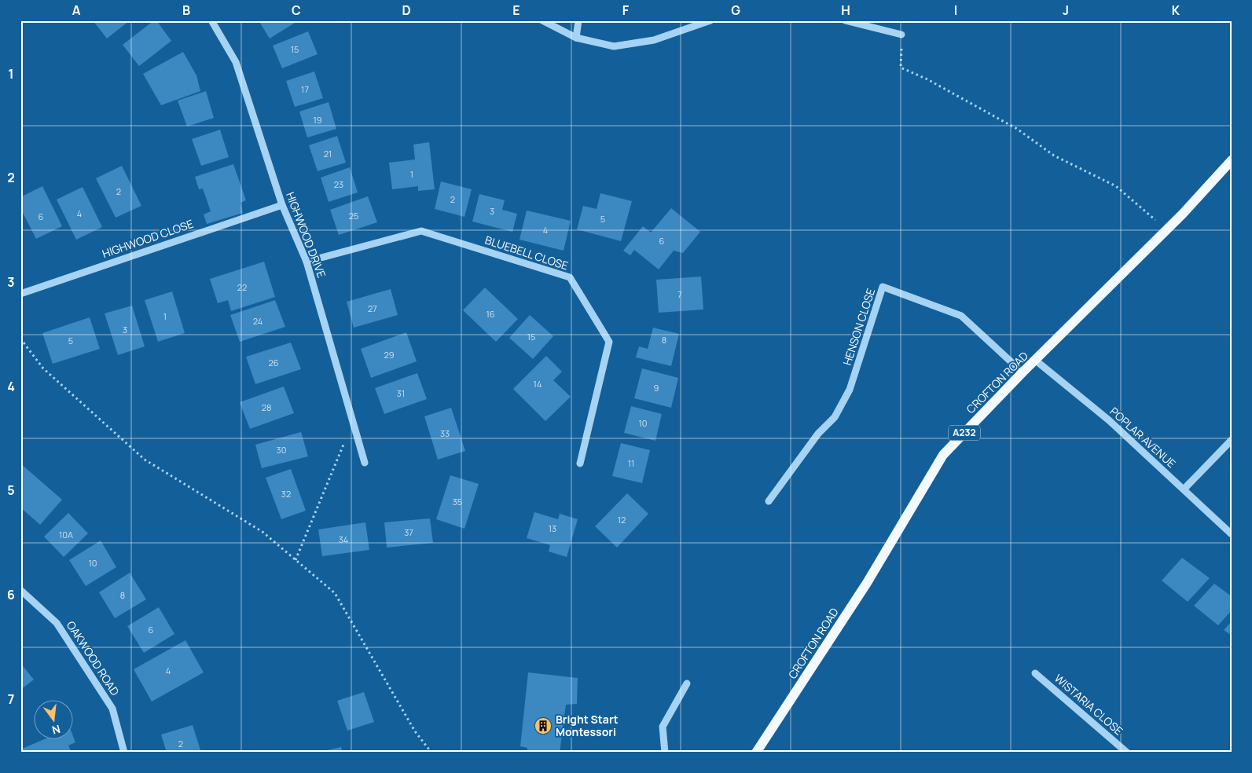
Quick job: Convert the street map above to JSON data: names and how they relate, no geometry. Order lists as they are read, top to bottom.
{
  "streets": {
    "main road": ["CROFTON ROAD", "A232"],
    "street": [
      "HIGHWOOD DRIVE",
      "HIGHWOOD CLOSE",
      "BLUEBELL CLOSE",
      "HENSON CLOSE",
      "POPLAR AVENUE",
      "OAKWOOD ROAD",
      "WISTARIA CLOSE"
    ]
  },
  "crossings": [
    ["HIGHWOOD DRIVE", "HIGHWOOD CLOSE"],
    ["HIGHWOOD DRIVE", "BLUEBELL CLOSE"],
    ["HENSON CLOSE", "CROFTON ROAD"],
    ["CROFTON ROAD", "POPLAR AVENUE"]
  ],
  "places": {
    "building": ["Bright Start Montessori"]
  },
  "house_numbers": [
    "15",
    "17",
    "19",
    "21",
    "1",
    "23",
    "2",
    "2",
    "3",
    "4",
    "25",
    "6",
    "5",
    "4",
    "6",
    "22",
    "7",
    "27",
    "16",
    "1",
    "24",
    "3",
    "15",
    "8",
    "5",
    "29",
    "26",
    "14",
    "9",
    "31",
    "28",
    "10",
    "33",
    "30",
    "11",
    "32",
    "35",
    "12",
    "13",
    "37",
    "10A",
    "34",
    "10",
    "8",
    "6",
    "4",
    "2"
  ],
  "north": "bottom",
  "grid": {
    "columns": [
      "A",
      "B",
      "C",
      "D",
      "E",
      "F",
      "G",
      "H",
      "I",
      "J",
      "K"
    ],
    "rows": [
      "1",
      "2",
      "3",
      "4",
      "5",
      "6",
      "7"
    ]
  }
}
